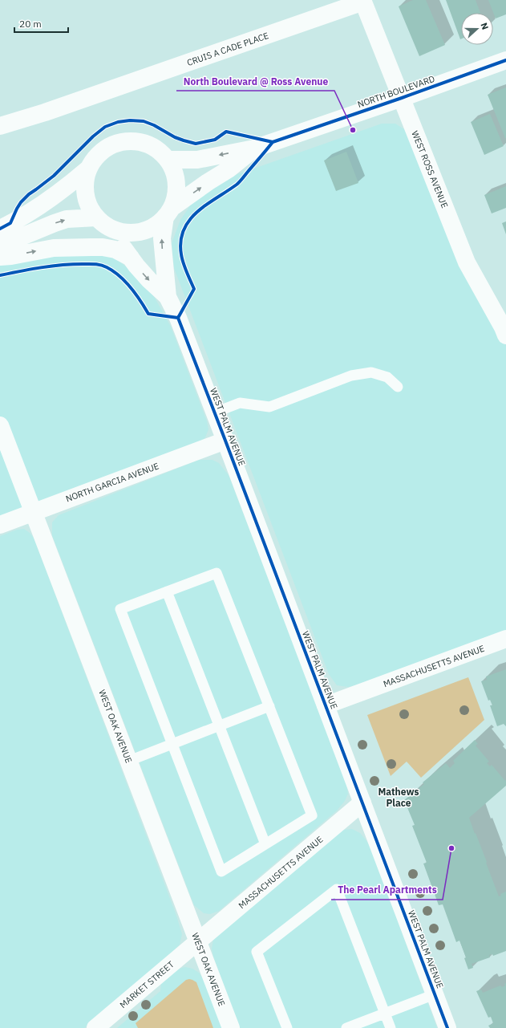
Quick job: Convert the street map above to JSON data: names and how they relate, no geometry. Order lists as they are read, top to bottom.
{
  "streets": {
    "street": [
      "CRUIS A CADE PLACE",
      "NORTH BOULEVARD",
      "WEST ROSS AVENUE",
      "WEST PALM AVENUE",
      "NORTH GARCIA AVENUE",
      "MASSACHUSETTS AVENUE",
      "WEST OAK AVENUE",
      "MARKET STREET"
    ]
  },
  "crossings": [
    ["CRUIS A CADE PLACE", "WEST ROSS AVENUE"],
    ["NORTH BOULEVARD", "WEST ROSS AVENUE"],
    ["NORTH BOULEVARD", "WEST PALM AVENUE"],
    ["WEST PALM AVENUE", "NORTH GARCIA AVENUE"],
    ["WEST PALM AVENUE", "MASSACHUSETTS AVENUE"],
    ["NORTH GARCIA AVENUE", "WEST OAK AVENUE"],
    ["MASSACHUSETTS AVENUE", "WEST OAK AVENUE"],
    ["MASSACHUSETTS AVENUE", "MARKET STREET"],
    ["WEST OAK AVENUE", "MARKET STREET"]
  ],
  "districts": ["Mathews Place"],
  "places": ["North Boulevard @ Ross Avenue", "The Pearl Apartments"],
  "scale_bar": "20 m",
  "north": "right"
}
